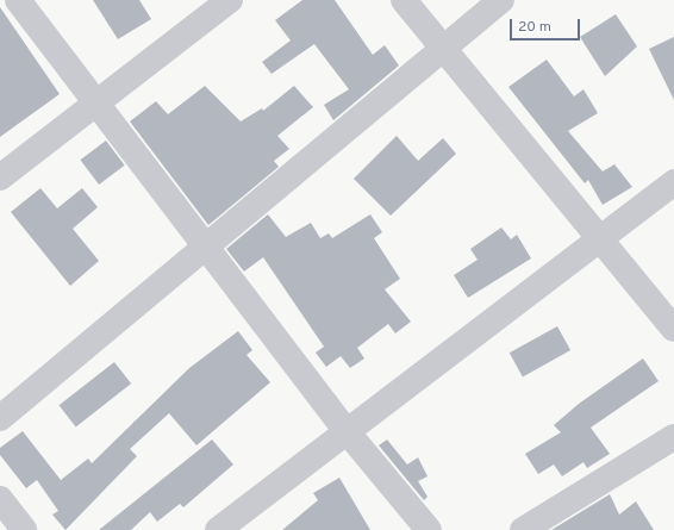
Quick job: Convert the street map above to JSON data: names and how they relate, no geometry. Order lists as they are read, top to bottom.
{
  "scale_bar": "20 m"
}
